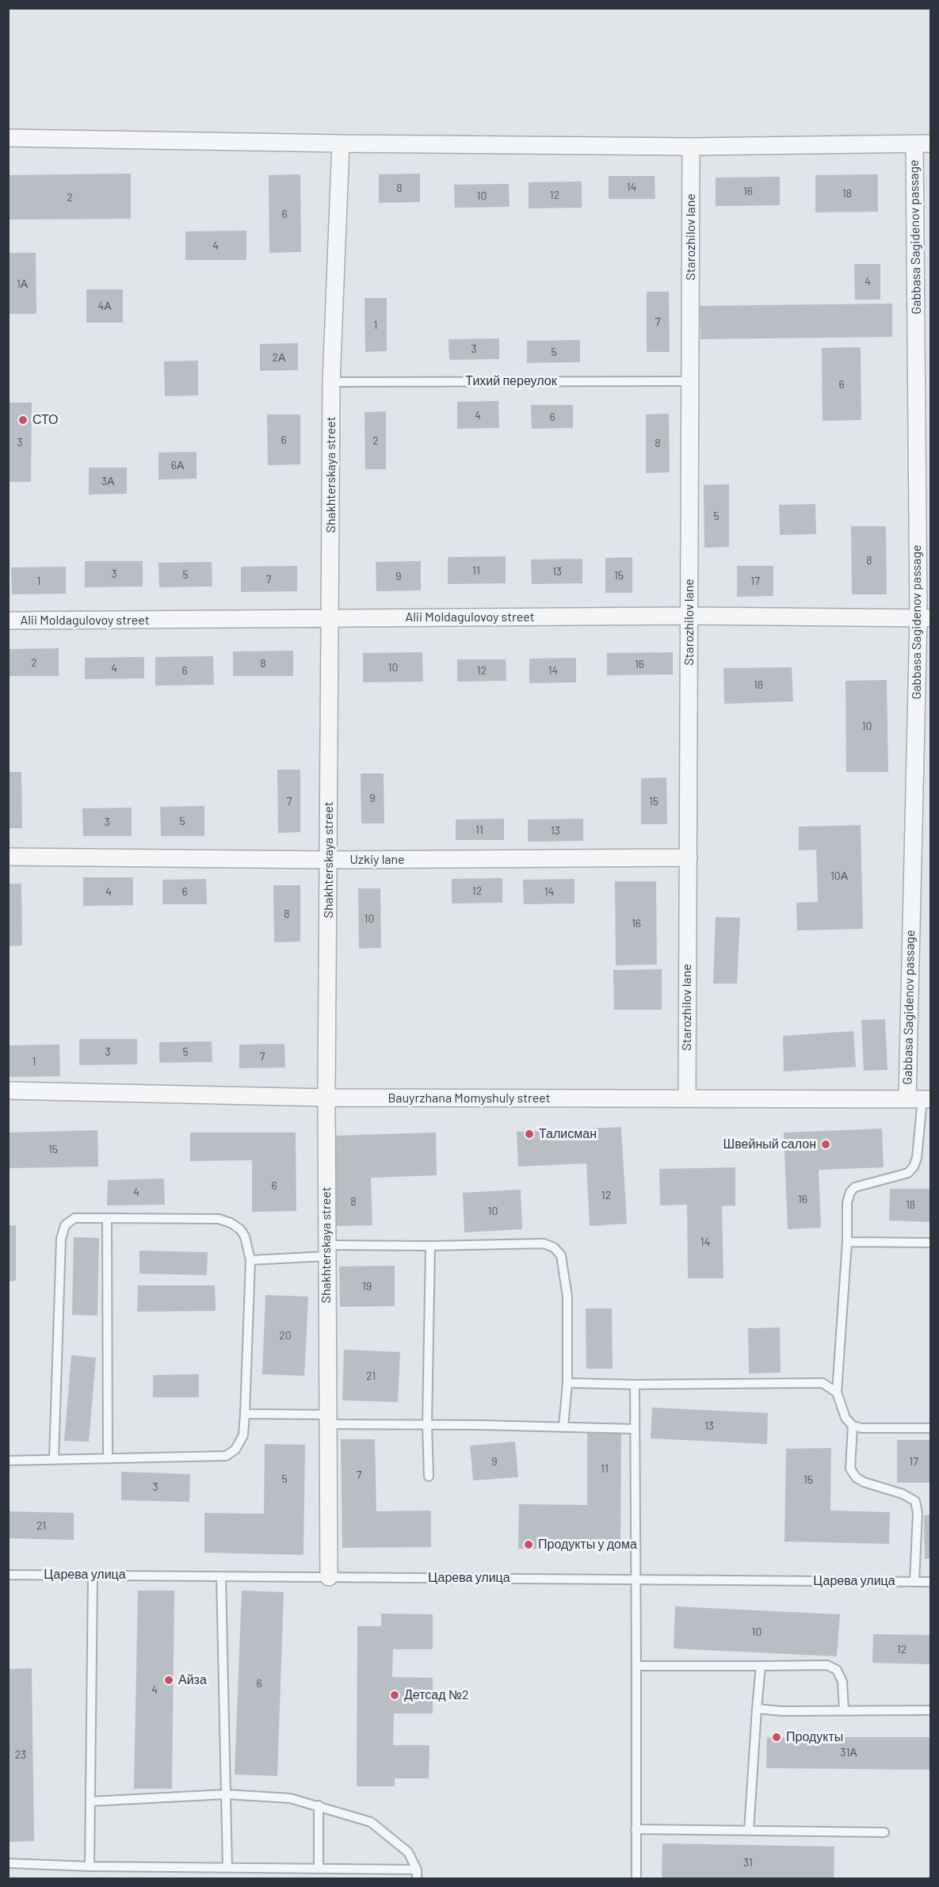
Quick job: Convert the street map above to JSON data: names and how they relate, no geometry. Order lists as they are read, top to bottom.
{
  "streets": {
    "street": [
      "Starozhilov lane",
      "Gabbasa Sagidenov passage",
      "Shakhterskaya street",
      "Alii Moldagulovoy street",
      "Uzkiy lane",
      "Bauyrzhana Momyshuly street"
    ],
    "lane": ["Тихий переулок", "Царева улица"]
  },
  "crossings": [
    ["Starozhilov lane", "Тихий переулок"],
    ["Starozhilov lane", "Alii Moldagulovoy street"],
    ["Starozhilov lane", "Uzkiy lane"],
    ["Starozhilov lane", "Bauyrzhana Momyshuly street"],
    ["Gabbasa Sagidenov passage", "Alii Moldagulovoy street"],
    ["Gabbasa Sagidenov passage", "Bauyrzhana Momyshuly street"],
    ["Тихий переулок", "Shakhterskaya street"],
    ["Shakhterskaya street", "Alii Moldagulovoy street"],
    ["Shakhterskaya street", "Uzkiy lane"],
    ["Shakhterskaya street", "Bauyrzhana Momyshuly street"],
    ["Shakhterskaya street", "Царева улица"]
  ],
  "places": [
    "СТО",
    "Талисман",
    "Швейный салон",
    "Продукты у дома",
    "Айза",
    "Детсад №2",
    "Продукты"
  ],
  "house_numbers": [
    "14",
    "8",
    "16",
    "18",
    "12",
    "10",
    "2",
    "6",
    "4",
    "4",
    "1А",
    "4А",
    "7",
    "1",
    "3",
    "5",
    "2А",
    "6",
    "4",
    "6",
    "6",
    "2",
    "3",
    "8",
    "6А",
    "3А",
    "5",
    "8",
    "11",
    "13",
    "3",
    "5",
    "15",
    "9",
    "7",
    "1",
    "17",
    "2",
    "8",
    "16",
    "10",
    "4",
    "6",
    "12",
    "14",
    "18",
    "10",
    "9",
    "7",
    "15",
    "5",
    "3",
    "11",
    "13",
    "10А",
    "12",
    "4",
    "6",
    "14",
    "8",
    "10",
    "16",
    "3",
    "5",
    "7",
    "1",
    "15",
    "6",
    "4",
    "12",
    "16",
    "8",
    "18",
    "10",
    "14",
    "19",
    "20",
    "21",
    "13",
    "9",
    "17",
    "11",
    "7",
    "5",
    "15",
    "3",
    "21",
    "10",
    "12",
    "6",
    "4",
    "31А",
    "23",
    "31"
  ]
}
